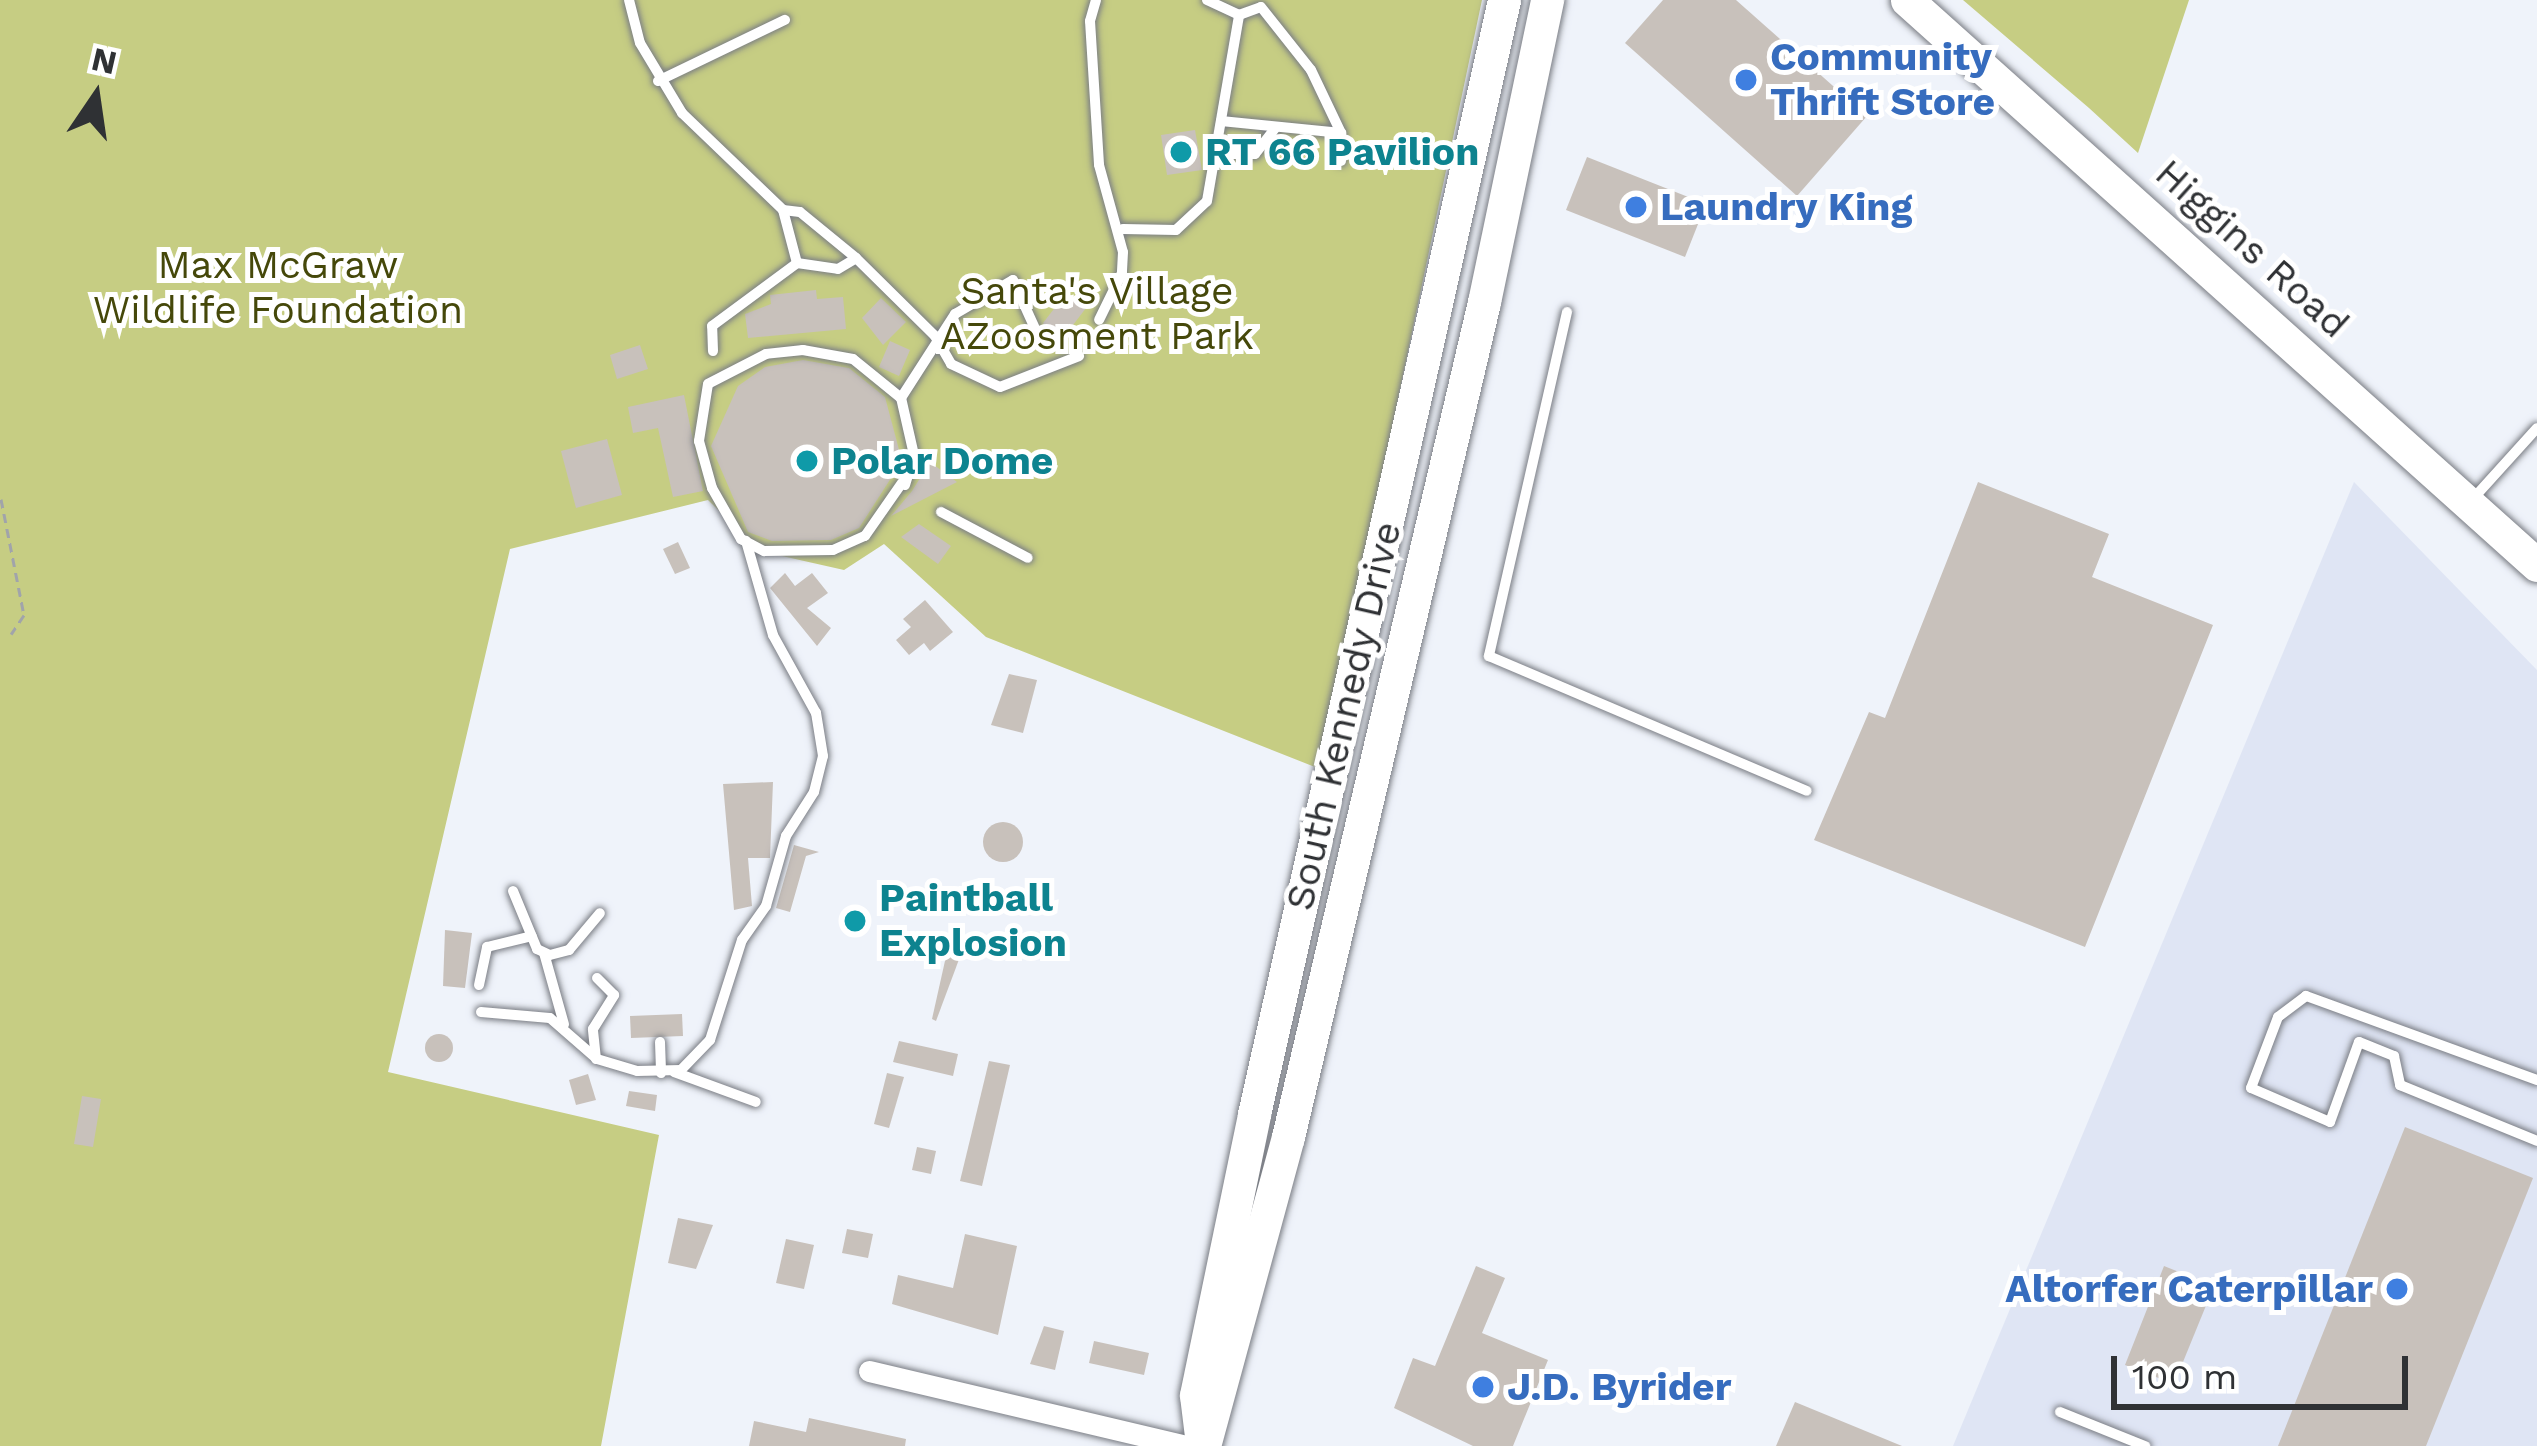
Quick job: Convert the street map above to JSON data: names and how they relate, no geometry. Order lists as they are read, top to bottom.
{
  "streets": {
    "main road": ["Higgins Road", "South Kennedy Drive"]
  },
  "parks": ["Max McGraw Wildlife Foundation", "Santa's Village AZoosment Park"],
  "places": [
    "Community Thrift Store",
    "RT 66 Pavilion",
    "Laundry King",
    "Polar Dome",
    "Paintball Explosion",
    "Altorfer Caterpillar",
    "J.D. Byrider"
  ],
  "scale_bar": "100 m",
  "north": "top"
}
